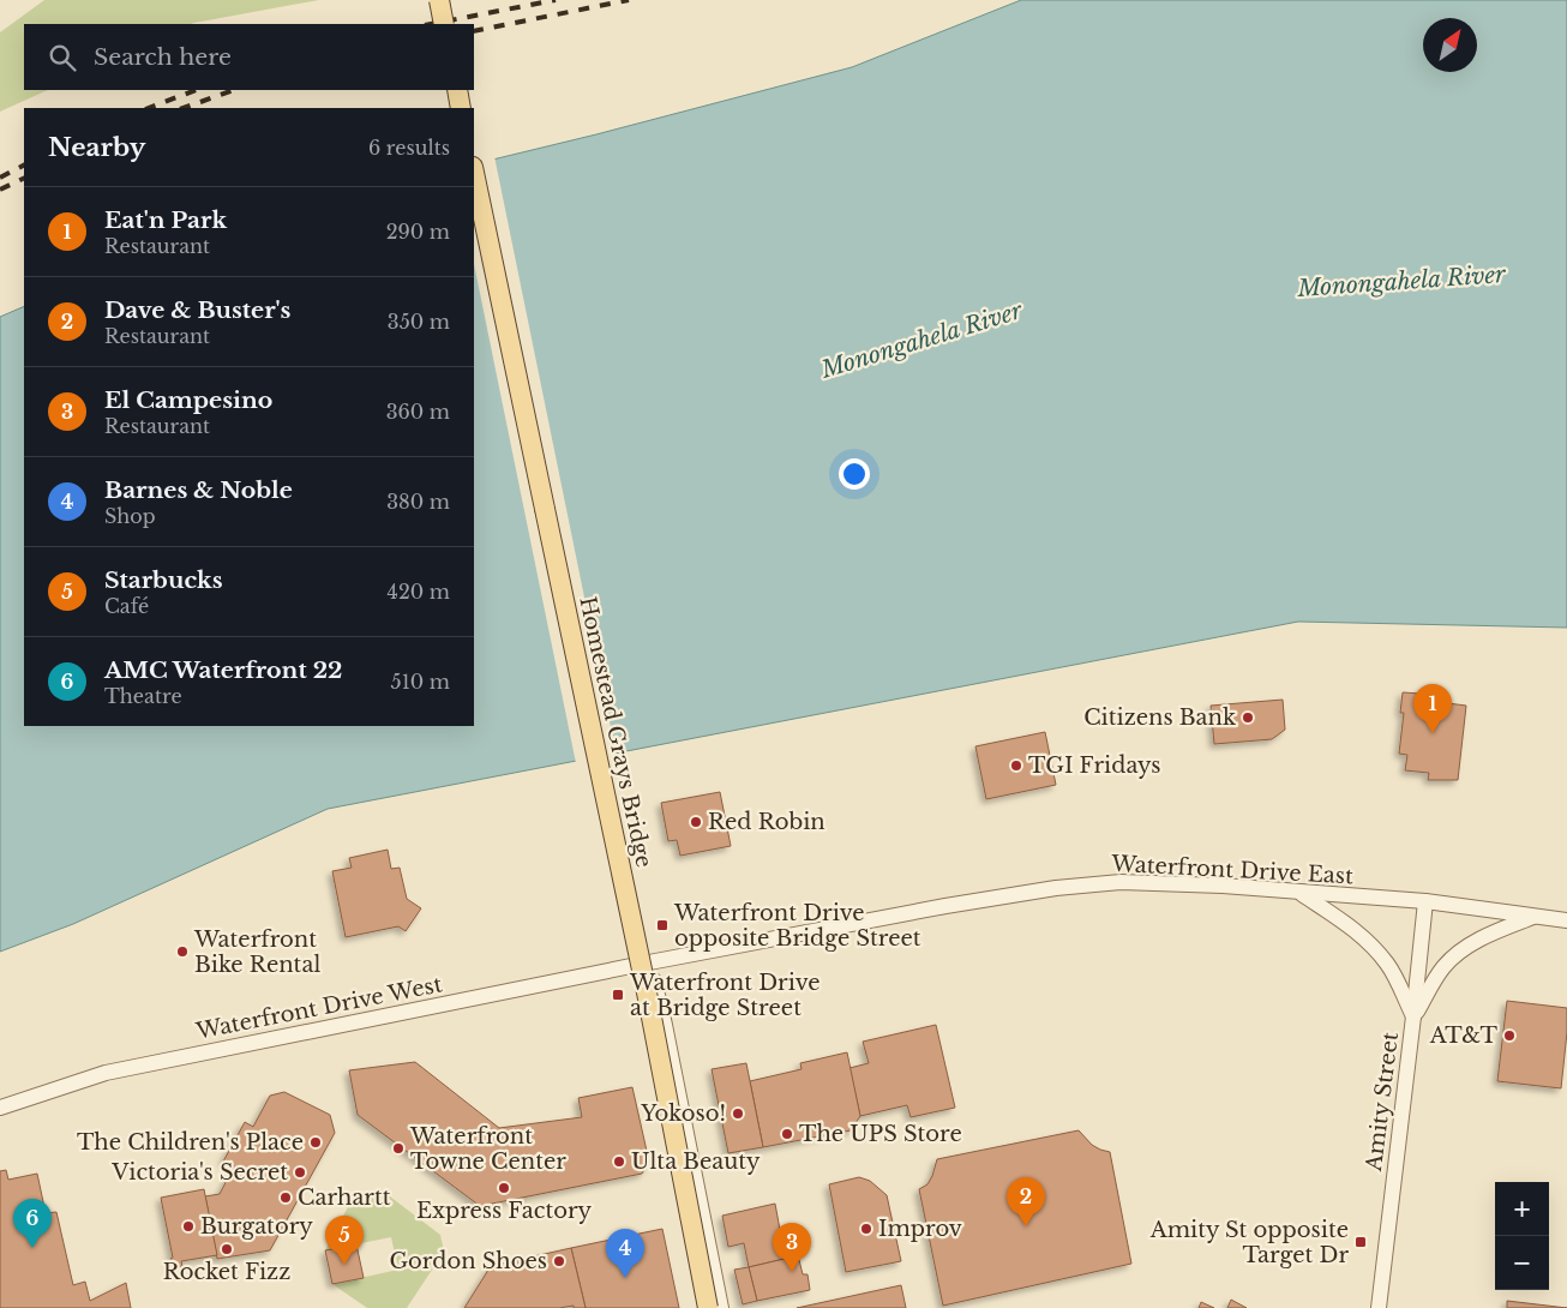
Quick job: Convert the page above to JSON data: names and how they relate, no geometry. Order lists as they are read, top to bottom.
{
  "streets": {
    "main road": ["Homestead Grays Bridge"],
    "street": ["Waterfront Drive East", "Waterfront Drive West", "Amity Street"]
  },
  "crossings": [
    ["Waterfront Drive East", "Waterfront Drive West"],
    ["Waterfront Drive East", "Amity Street"]
  ],
  "water": ["Monongahela River"],
  "places": {
    "other": [
      "Citizens Bank",
      "TGI Fridays",
      "Red Robin",
      "Waterfront Bike Rental",
      "AT&T",
      "Yokoso!",
      "The UPS Store",
      "The Children's Place",
      "Waterfront Towne Center",
      "Ulta Beauty",
      "Victoria's Secret",
      "Express Factory",
      "Carhartt",
      "Burgatory",
      "Improv",
      "Rocket Fizz",
      "Gordon Shoes"
    ],
    "transit": ["Waterfront Drive opposite Bridge Street", "Waterfront Drive at Bridge Street", "Amity St opposite Target Dr"]
  },
  "north": "top right",
  "page": {
    "search": "Search here",
    "heading": ["Nearby", "6 results"],
    "list": [
      {
        "mark": "1",
        "name": "Eat'n Park",
        "note": "Restaurant",
        "value": "290 m"
      },
      {
        "mark": "2",
        "name": "Dave & Buster's",
        "note": "Restaurant",
        "value": "350 m"
      },
      {
        "mark": "3",
        "name": "El Campesino",
        "note": "Restaurant",
        "value": "360 m"
      },
      {
        "mark": "4",
        "name": "Barnes & Noble",
        "note": "Shop",
        "value": "380 m"
      },
      {
        "mark": "5",
        "name": "Starbucks",
        "note": "Café",
        "value": "420 m"
      },
      {
        "mark": "6",
        "name": "AMC Waterfront 22",
        "note": "Theatre",
        "value": "510 m"
      }
    ],
    "pins": [
      "1",
      "2",
      "6",
      "5",
      "3",
      "4"
    ],
    "map_buttons": ["+", "−"]
  }
}
